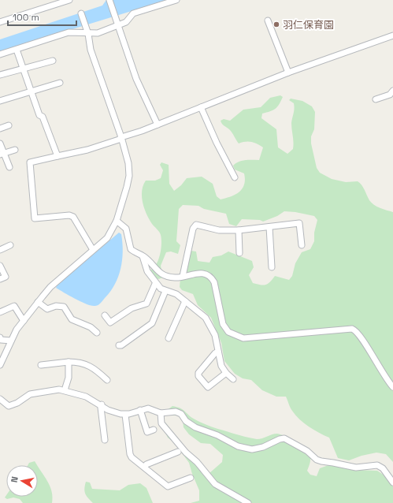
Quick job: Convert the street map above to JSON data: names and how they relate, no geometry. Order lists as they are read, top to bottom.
{
  "places": ["羽仁保育園"],
  "scale_bar": "100 m",
  "north": "left"
}
